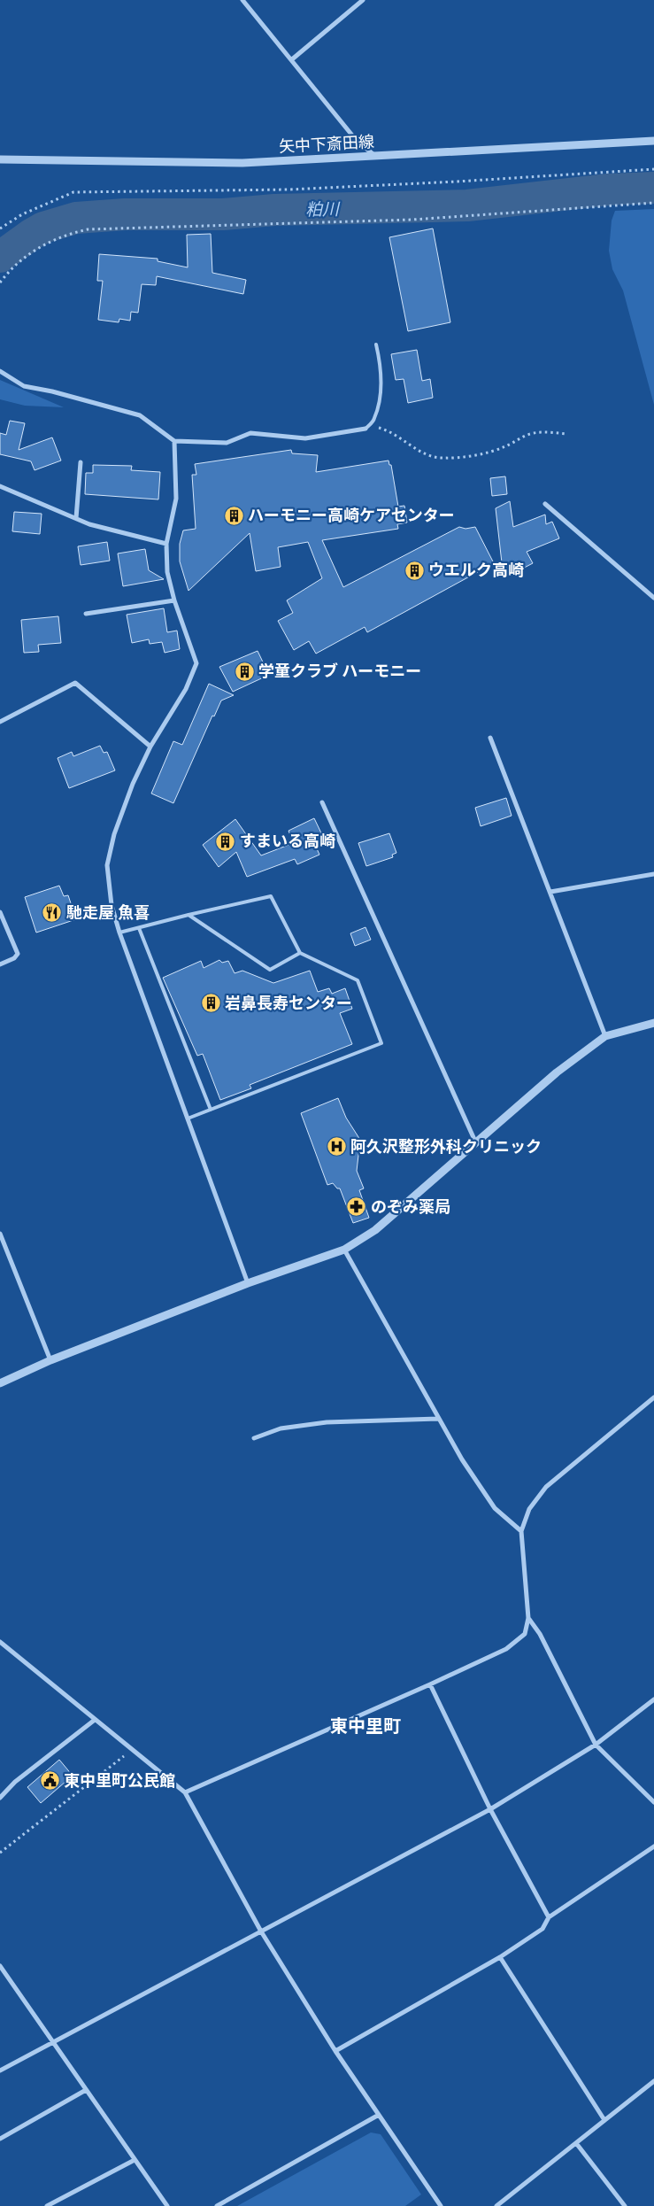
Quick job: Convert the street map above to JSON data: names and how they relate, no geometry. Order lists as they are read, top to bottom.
{
  "streets": {
    "street": ["矢中下斎田線"]
  },
  "districts": ["東中里町"],
  "water": ["粕川"],
  "places": {
    "building": [
      "ハーモニー高崎ケアセンター",
      "ウエルク高崎",
      "学童クラブ ハーモニー",
      "すまいる高崎",
      "岩鼻長寿センター"
    ],
    "restaurant": ["馳走屋 魚喜"],
    "hospital": ["阿久沢整形外科クリニック"],
    "pharmacy": ["のぞみ薬局"],
    "public building": ["東中里町公民館"]
  }
}
